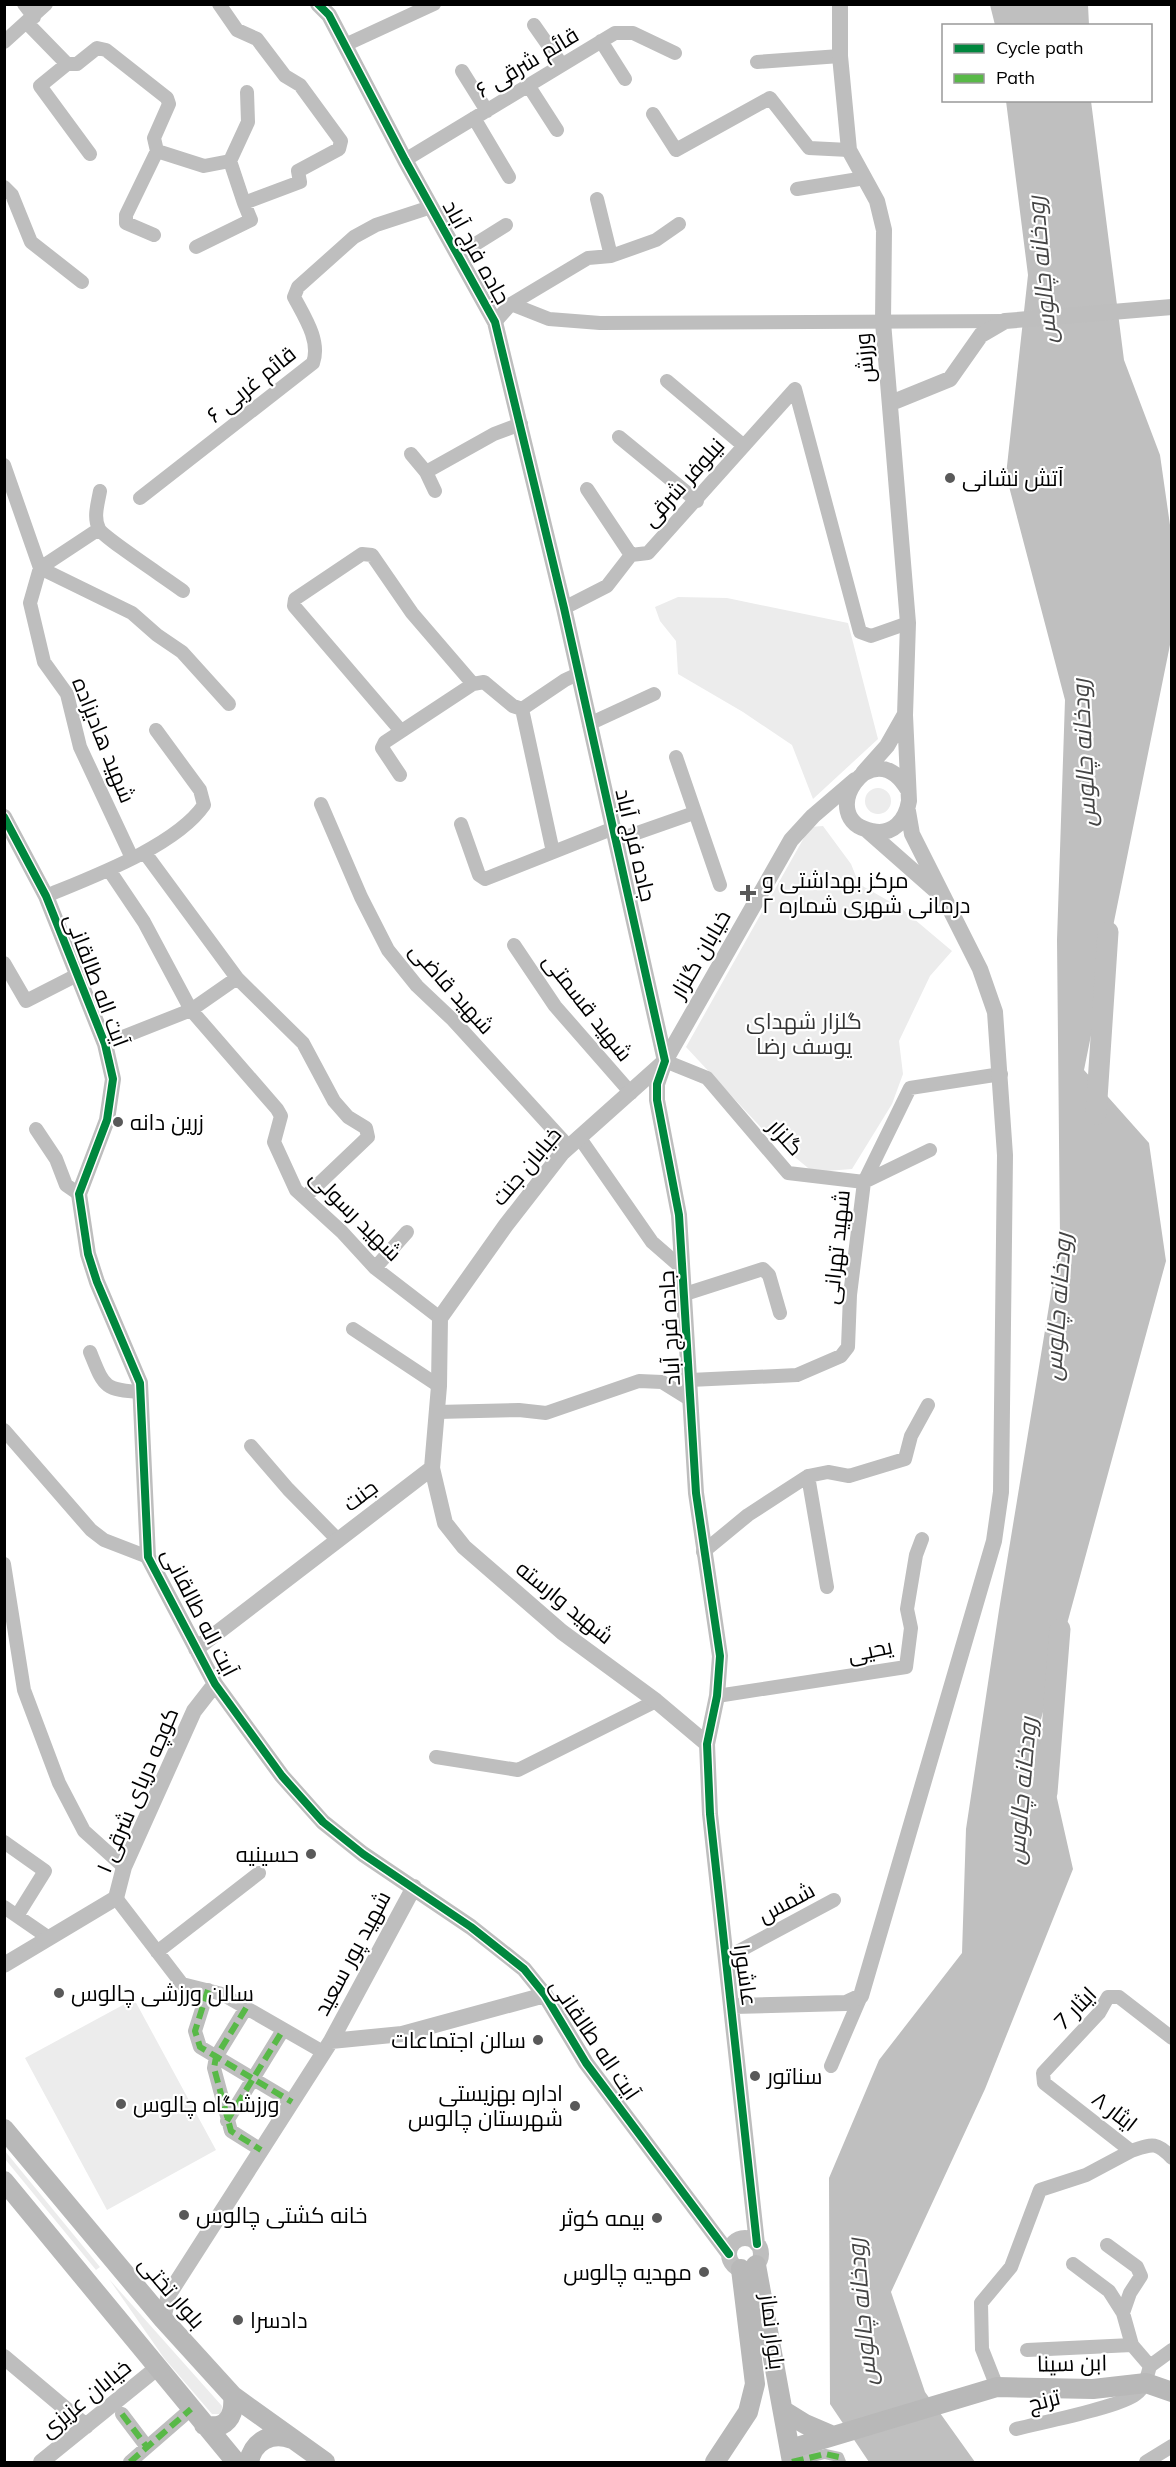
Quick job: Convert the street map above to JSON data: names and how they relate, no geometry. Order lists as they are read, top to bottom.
{
  "streets": {
    "main road": ["بلوار تختی", "بلوار نماز", "ابن سینا"],
    "street": [
      "قائم شرقی ۶",
      "جاده فرج آباد",
      "ورزش",
      "قائم غربی ۶",
      "نیلوفر شرقی",
      "شهید هادیزاده",
      "خیابان گلزار",
      "آیت اله طالقانی",
      "شهید قاضی",
      "شهید قسمتی",
      "گلزار",
      "خیابان جنت",
      "شهید رسولی",
      "شهید تهرانی",
      "جنت",
      "شهید وارسته",
      "یحیی",
      "کوچه دریای شرقی ۱",
      "شمس",
      "شهید پور سعید",
      "عاشورا",
      "ایثار 7",
      "ایثار ۸",
      "خیابان عزیزی",
      "ترنج"
    ]
  },
  "crossings": [
    ["قائم شرقی ۶", "جاده فرج آباد"],
    ["جاده فرج آباد", "قائم غربی ۶"],
    ["جاده فرج آباد", "نیلوفر شرقی"],
    ["جاده فرج آباد", "خیابان گلزار"],
    ["جاده فرج آباد", "شهید قاضی"],
    ["جاده فرج آباد", "گلزار"],
    ["جاده فرج آباد", "خیابان جنت"],
    ["جاده فرج آباد", "شهید تهرانی"],
    ["جاده فرج آباد", "شهید وارسته"],
    ["جاده فرج آباد", "یحیی"],
    ["جاده فرج آباد", "عاشورا"],
    ["ورزش", "نیلوفر شرقی"],
    ["ورزش", "خیابان گلزار"],
    ["شهید هادیزاده", "شهید رسولی"],
    ["خیابان گلزار", "گلزار"],
    ["خیابان گلزار", "خیابان جنت"],
    ["آیت اله طالقانی", "جنت"],
    ["آیت اله طالقانی", "کوچه دریای شرقی ۱"],
    ["آیت اله طالقانی", "شهید پور سعید"],
    ["آیت اله طالقانی", "عاشورا"],
    ["آیت اله طالقانی", "بلوار نماز"],
    ["شهید قاضی", "خیابان جنت"],
    ["شهید قسمتی", "خیابان جنت"],
    ["گلزار", "خیابان جنت"],
    ["گلزار", "شهید تهرانی"],
    ["خیابان جنت", "شهید رسولی"],
    ["جنت", "شهید وارسته"],
    ["شهید وارسته", "عاشورا"],
    ["شمس", "عاشورا"],
    ["شهید پور سعید", "بلوار تختی"],
    ["عاشورا", "بلوار نماز"],
    ["ایثار 7", "ایثار ۸"],
    ["ابن سینا", "ترنج"]
  ],
  "water": ["رودخانه چالوس"],
  "parks": ["گلزار شهدای یوسف رضا"],
  "places": {
    "other": [
      "آتش نشانی",
      "زرین دانه",
      "حسینیه",
      "سالن ورزشی چالوس",
      "سالن اجتماعات",
      "سناتور",
      "ورزشگاه چالوس",
      "اداره بهزیستی شهرستان چالوس",
      "خانه کشتی چالوس",
      "بیمه کوثر",
      "مهدیه چالوس",
      "دادسرا"
    ],
    "health": ["مرکز بهداشتی و درمانی شهری شماره ۲"]
  },
  "legend": ["Cycle path", "Path"]
}
